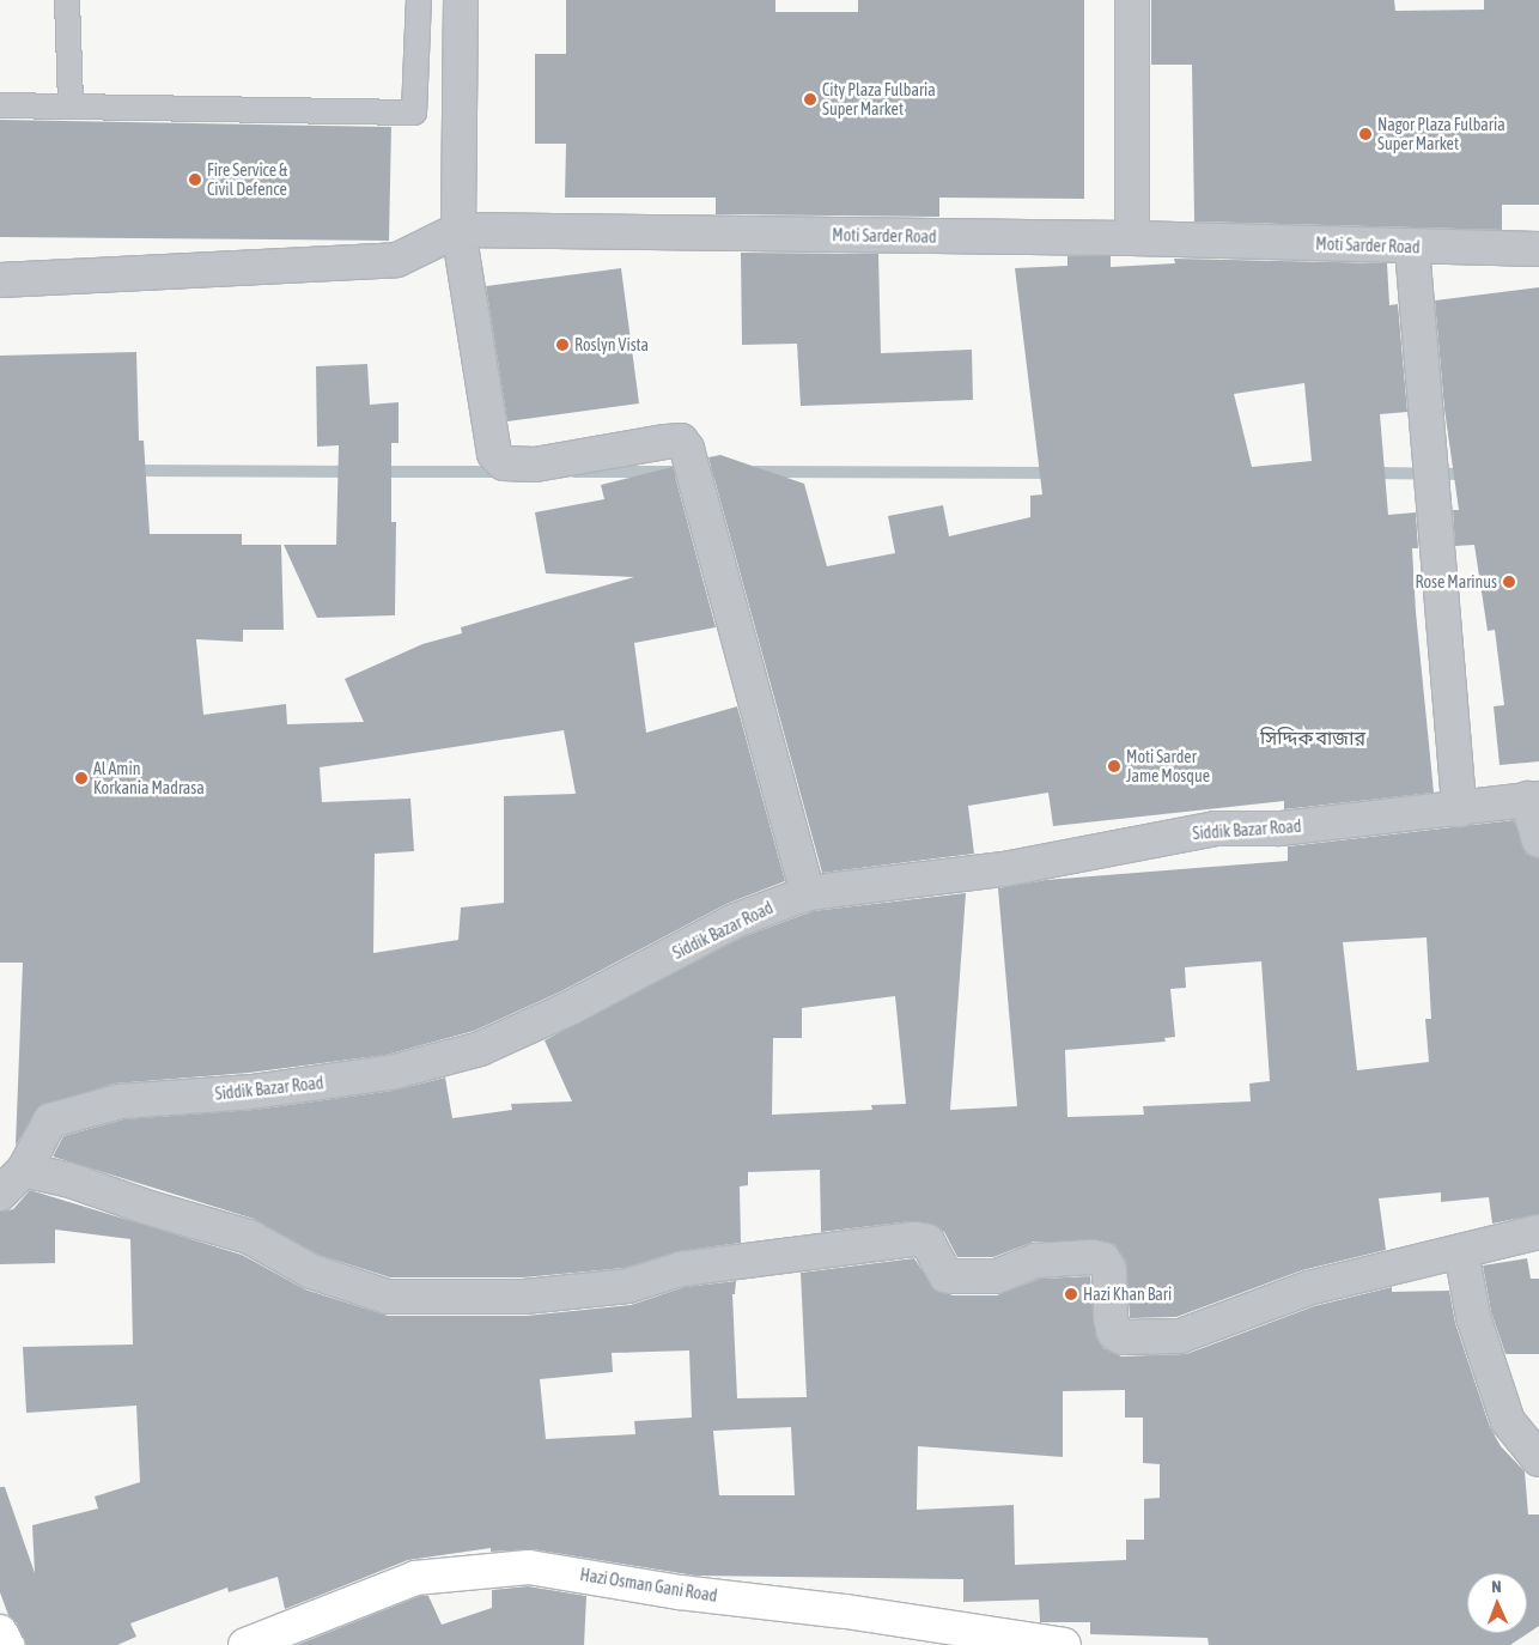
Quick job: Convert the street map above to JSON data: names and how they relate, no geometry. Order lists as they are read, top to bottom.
{
  "streets": {
    "street": ["Moti Sarder Road", "Siddik Bazar Road", "Hazi Osman Gani Road"]
  },
  "districts": ["সিদ্দিক বাজার"],
  "places": [
    "City Plaza Fulbaria Super Market",
    "Nagor Plaza Fulbaria Super Market",
    "Fire Service & Civil Defence",
    "Roslyn Vista",
    "Rose Marinus",
    "Moti Sarder Jame Mosque",
    "Al Amin Korkania Madrasa",
    "Hazi Khan Bari"
  ],
  "north": "top"
}
